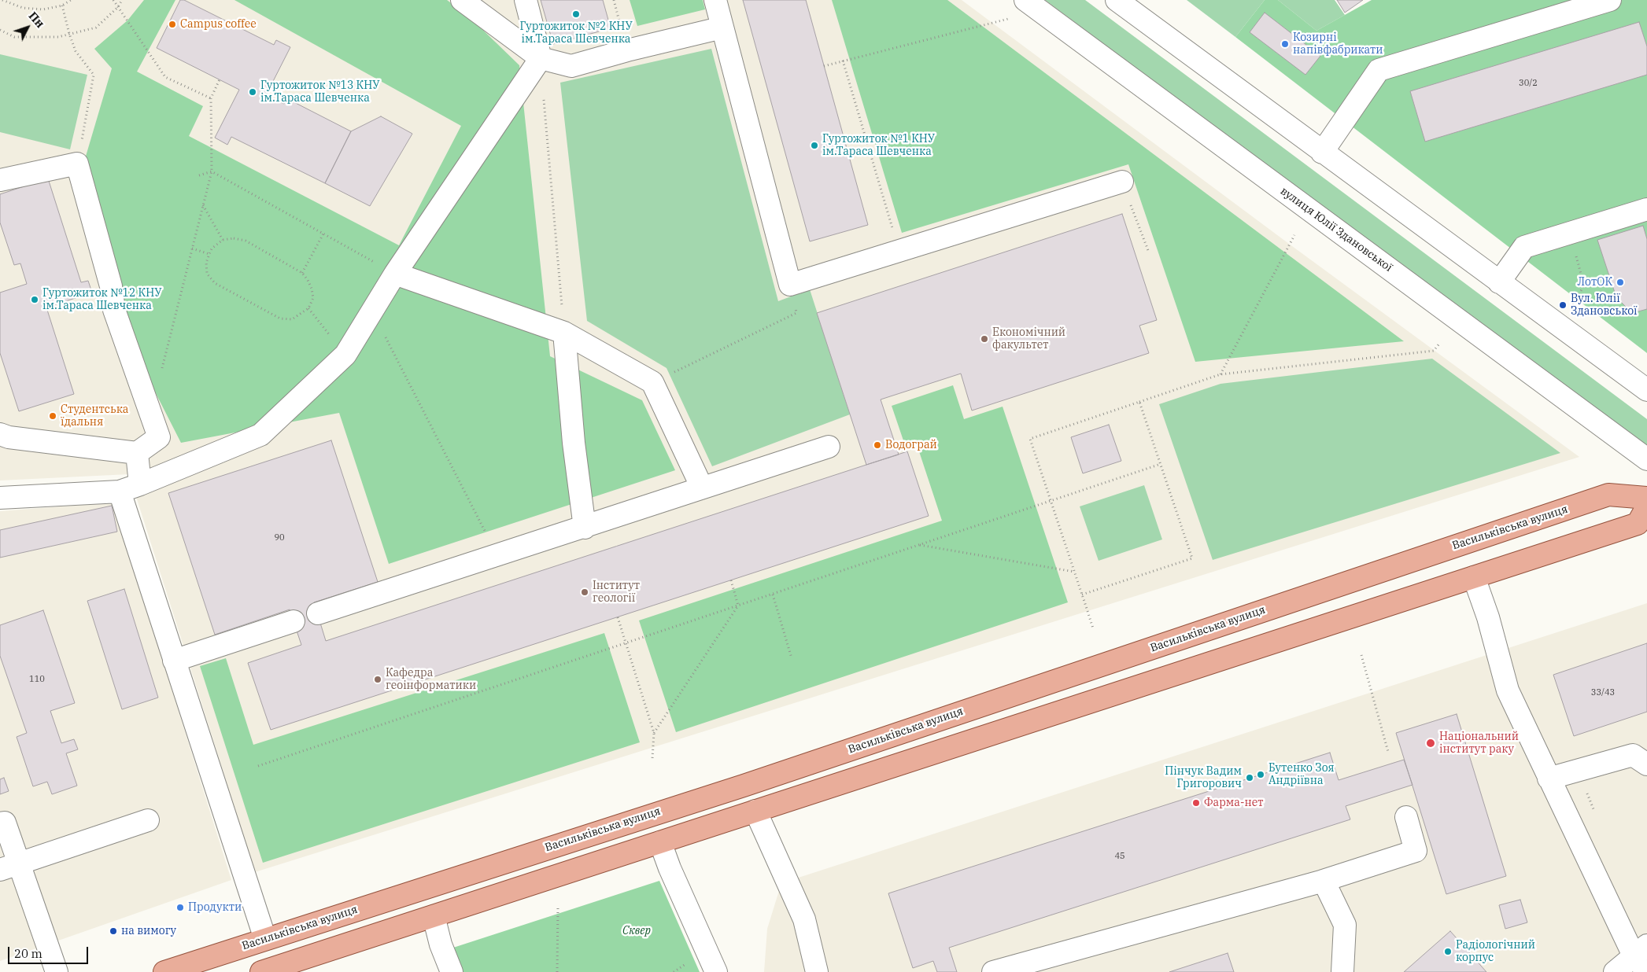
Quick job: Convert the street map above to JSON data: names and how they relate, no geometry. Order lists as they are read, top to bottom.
{
  "streets": {
    "main road": ["Васильківська вулиця"],
    "street": ["вулиця Юлії Здановської"]
  },
  "parks": ["Сквер"],
  "places": [
    "Гуртожиток №2 КНУ ім.Тараса Шевченка",
    "Campus coffee",
    "Козирні напівфабрикати",
    "Гуртожиток №13 КНУ ім.Тараса Шевченка",
    "Гуртожиток №1 КНУ ім.Тараса Шевченка",
    "ЛотОК",
    "Гуртожиток №12 КНУ ім.Тараса Шевченка",
    "Вул. Юлії Здановської",
    "Економічний факультет",
    "Студентська їдальня",
    "Водограй",
    "Інститут геології",
    "Кафедра геоінформатики",
    "Національний інститут раку",
    "Бутенко Зоя Андріївна",
    "Пінчук Вадим Григорович",
    "Фарма-нет",
    "Продукти",
    "на вимогу",
    "Радіологічний корпус"
  ],
  "house_numbers": [
    "30/2",
    "90",
    "110",
    "33/43",
    "45"
  ],
  "scale_bar": "20 m",
  "north": "top right"
}
